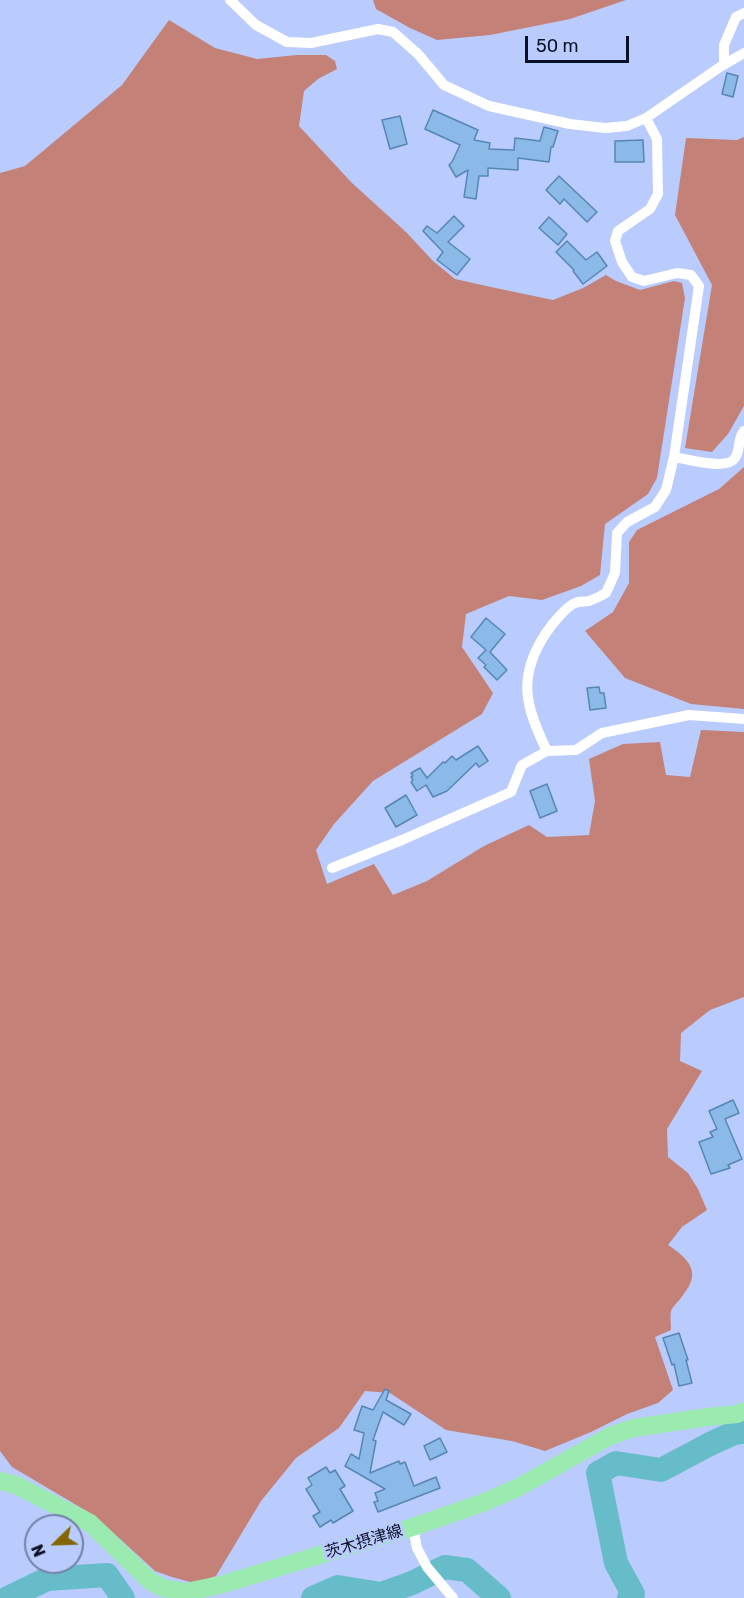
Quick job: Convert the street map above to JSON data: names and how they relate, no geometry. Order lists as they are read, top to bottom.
{
  "streets": {
    "main road": ["茨木摂津線"]
  },
  "scale_bar": "50 m",
  "north": "bottom left"
}
